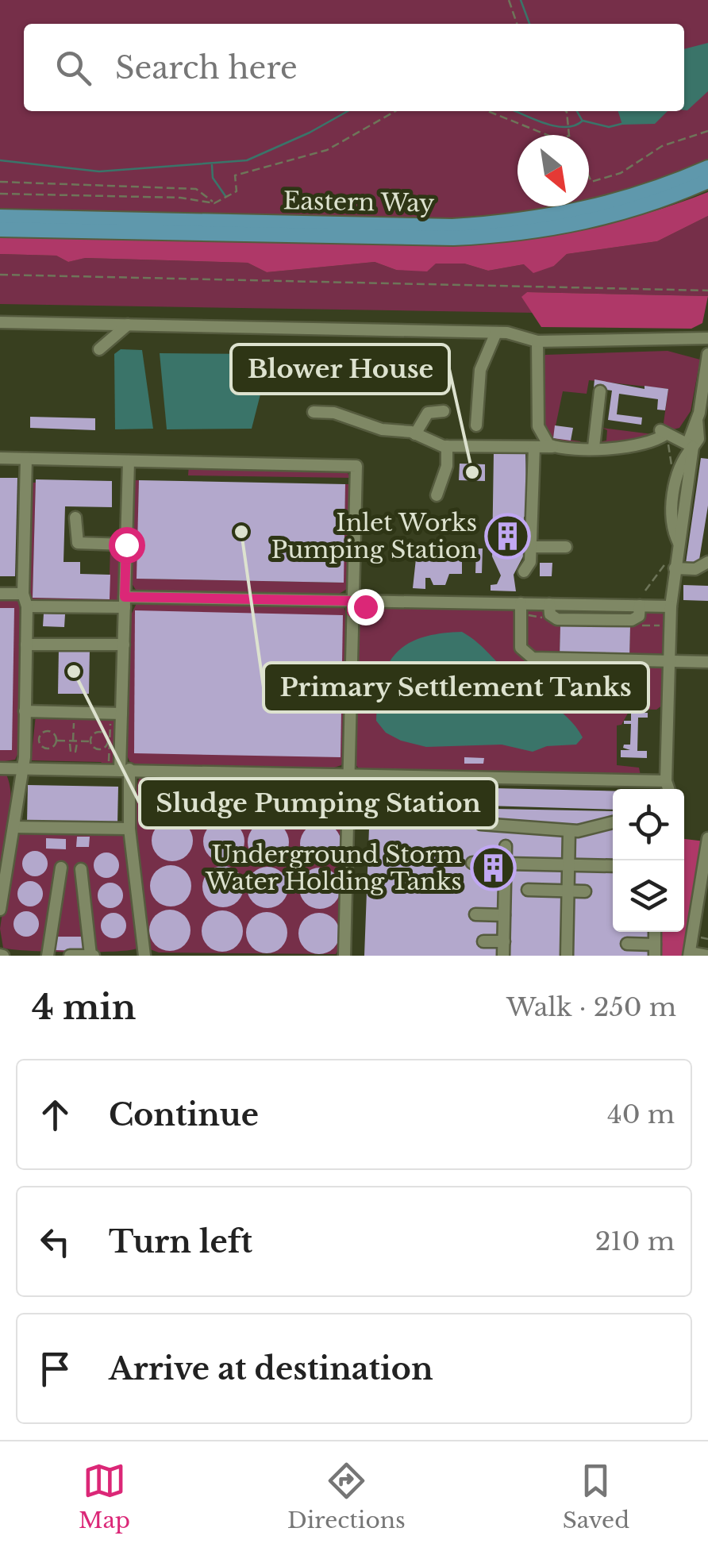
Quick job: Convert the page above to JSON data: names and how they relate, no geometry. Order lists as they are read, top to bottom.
{
  "streets": {
    "main road": ["Eastern Way"]
  },
  "places": {
    "other": ["Blower House", "Primary Settlement Tanks", "Sludge Pumping Station"],
    "building": ["Inlet Works Pumping Station", "Underground Storm Water Holding Tanks"]
  },
  "north": "bottom right",
  "page": {
    "search": "Search here",
    "heading": ["4 min", "Walk · 250 m"],
    "list": [
      ["Continue", "40 m"],
      ["Turn left", "210 m"],
      "Arrive at destination"
    ],
    "nav": ["Map", "Directions", "Saved"]
  }
}
